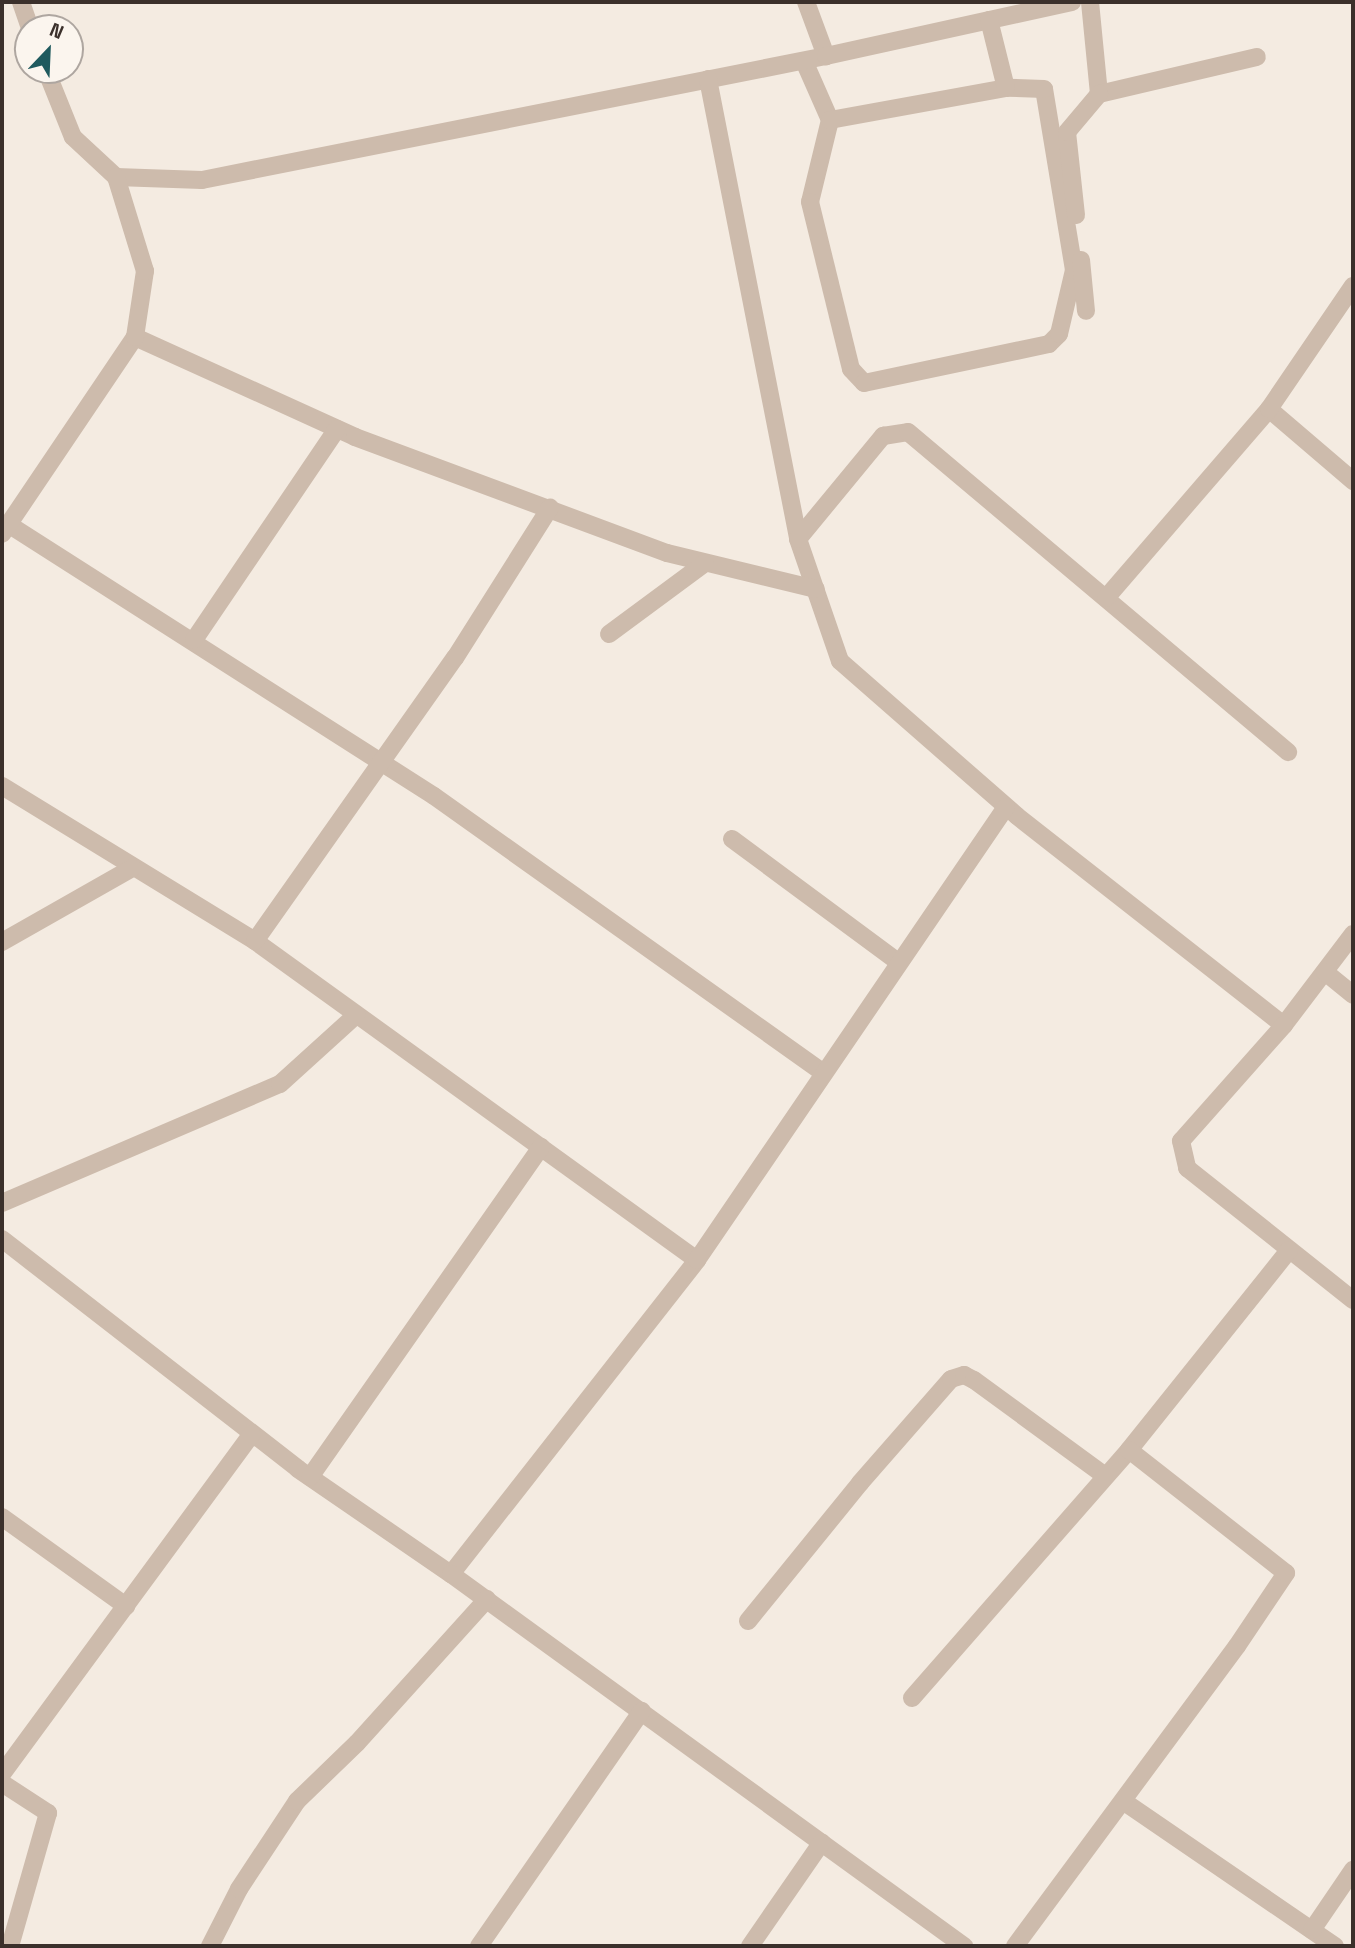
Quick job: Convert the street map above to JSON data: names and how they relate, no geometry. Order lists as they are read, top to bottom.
{
  "north": "top right"
}
